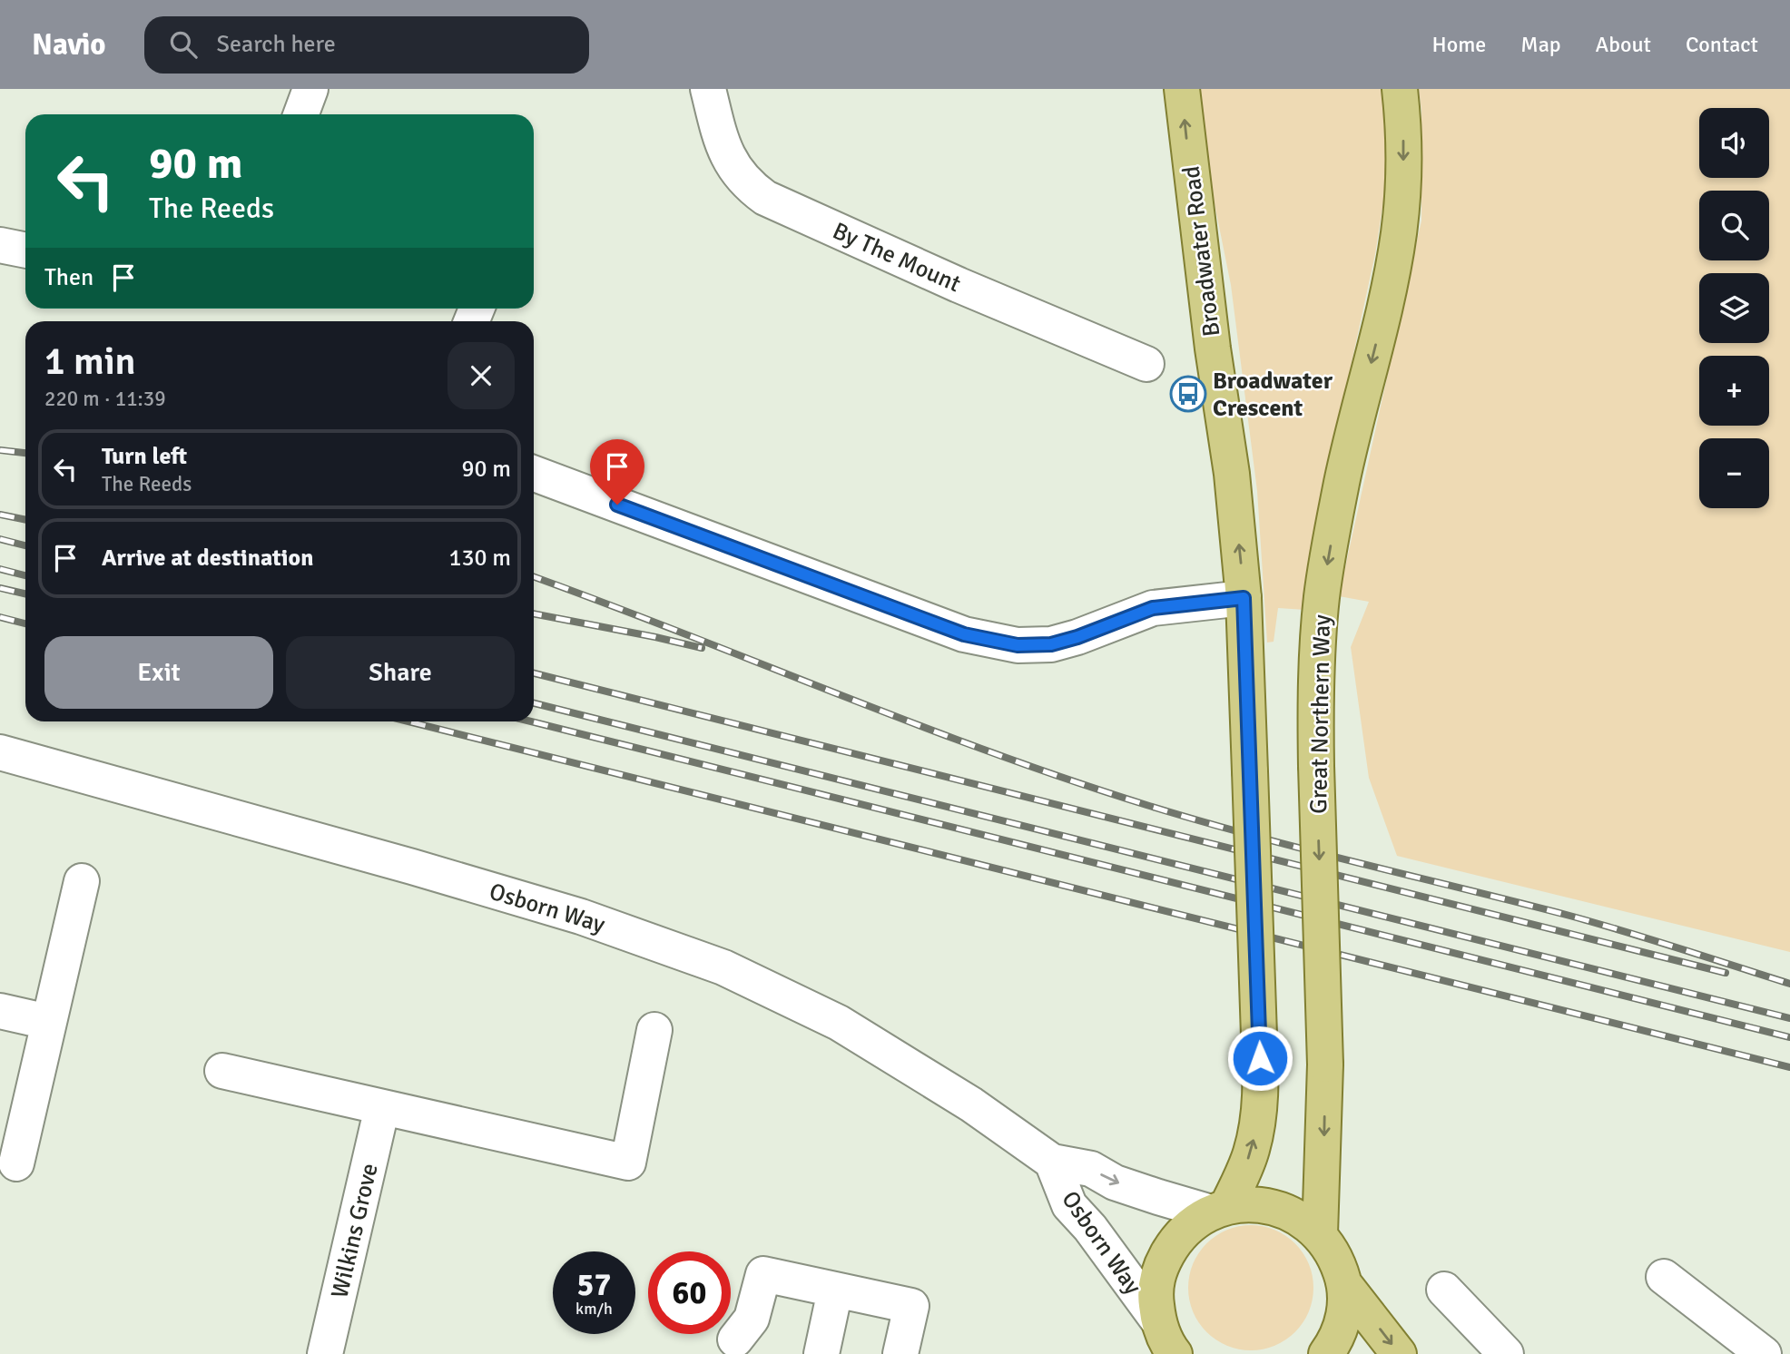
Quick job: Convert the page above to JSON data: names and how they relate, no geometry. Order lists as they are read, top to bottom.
{
  "streets": {
    "main road": ["Broadwater Road", "Great Northern Way"],
    "street": ["By The Mount", "Osborn Way", "Wilkins Grove"]
  },
  "crossings": [
    ["Broadwater Road", "Osborn Way"]
  ],
  "one_way": ["Broadwater Road", "Great Northern Way"],
  "places": {
    "bus stop": ["Broadwater Crescent"]
  },
  "page": {
    "header": "Navio",
    "search": "Search here",
    "nav": [
      "Home",
      "Map",
      "About",
      "Contact"
    ],
    "map_buttons": ["+", "−"],
    "turn": ["90 m", "The Reeds"],
    "then": "Then",
    "heading": ["1 min", "220 m · 11:39"],
    "list": [
      {
        "name": "Turn left",
        "note": "The Reeds",
        "value": "90 m"
      },
      {
        "name": "Arrive at destination",
        "value": "130 m"
      }
    ],
    "buttons": ["Exit", "Share"],
    "speed": "57 km/h",
    "limit": "60"
  }
}
